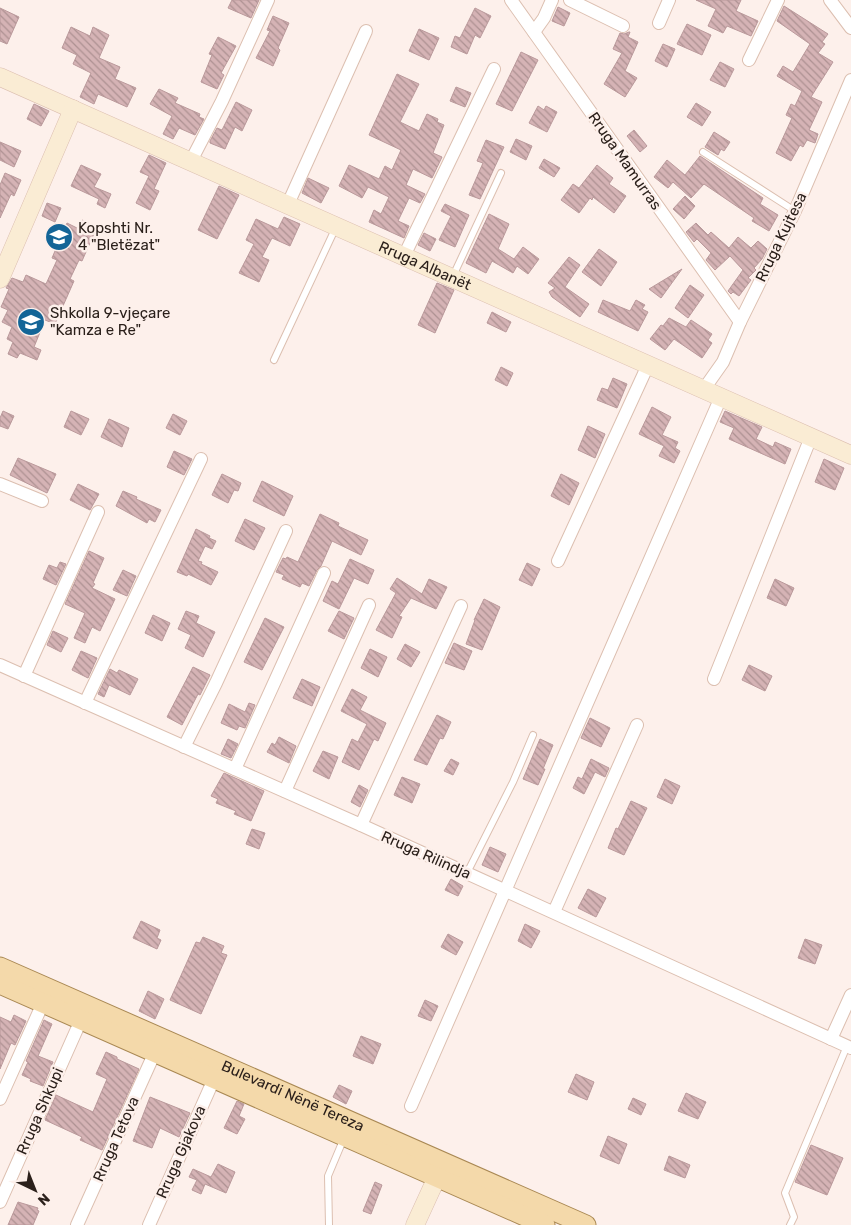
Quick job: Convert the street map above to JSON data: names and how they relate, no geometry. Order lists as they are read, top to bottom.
{
  "streets": {
    "main road": ["Bulevardi Nënë Tereza"],
    "street": [
      "Rruga Mamurras",
      "Rruga Kujtesa",
      "Rruga Albanët",
      "Rruga Rilindja",
      "Rruga Shkupi",
      "Rruga Tetova",
      "Rruga Gjakova"
    ]
  },
  "crossings": [
    ["Rruga Mamurras", "Rruga Kujtesa"],
    ["Rruga Kujtesa", "Rruga Albanët"],
    ["Bulevardi Nënë Tereza", "Rruga Shkupi"],
    ["Bulevardi Nënë Tereza", "Rruga Tetova"],
    ["Bulevardi Nënë Tereza", "Rruga Gjakova"]
  ],
  "places": {
    "school or university": ["Kopshti Nr. 4 \"Bletëzat\"", "Shkolla 9-vjeçare \"Kamza e Re\""]
  },
  "north": "bottom right"
}
